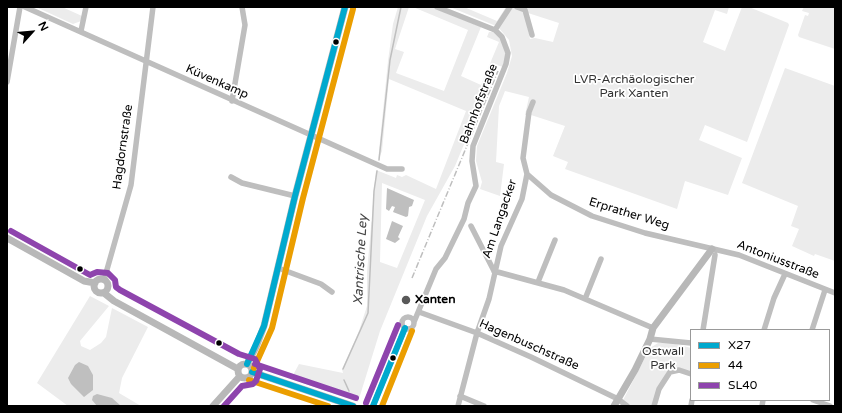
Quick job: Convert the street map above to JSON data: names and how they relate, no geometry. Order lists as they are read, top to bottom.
{
  "streets": {
    "street": [
      "Küvenkamp",
      "Bahnhofstraße",
      "Hagdornstraße",
      "Erprather Weg",
      "Am Langacker",
      "Antoniusstraße",
      "Hagenbuschstraße"
    ]
  },
  "crossings": [
    ["Küvenkamp", "Hagdornstraße"],
    ["Bahnhofstraße", "Hagenbuschstraße"],
    ["Erprather Weg", "Am Langacker"],
    ["Erprather Weg", "Antoniusstraße"],
    ["Am Langacker", "Hagenbuschstraße"]
  ],
  "water": ["Xantrische Ley"],
  "parks": ["LVR-Archäologischer Park Xanten", "Ostwall Park"],
  "places": ["Xanten"],
  "lines": ["transit line X27", "transit line 44", "transit line SL40"],
  "legend": ["X27", "44", "SL40"],
  "north": "top right"
}
